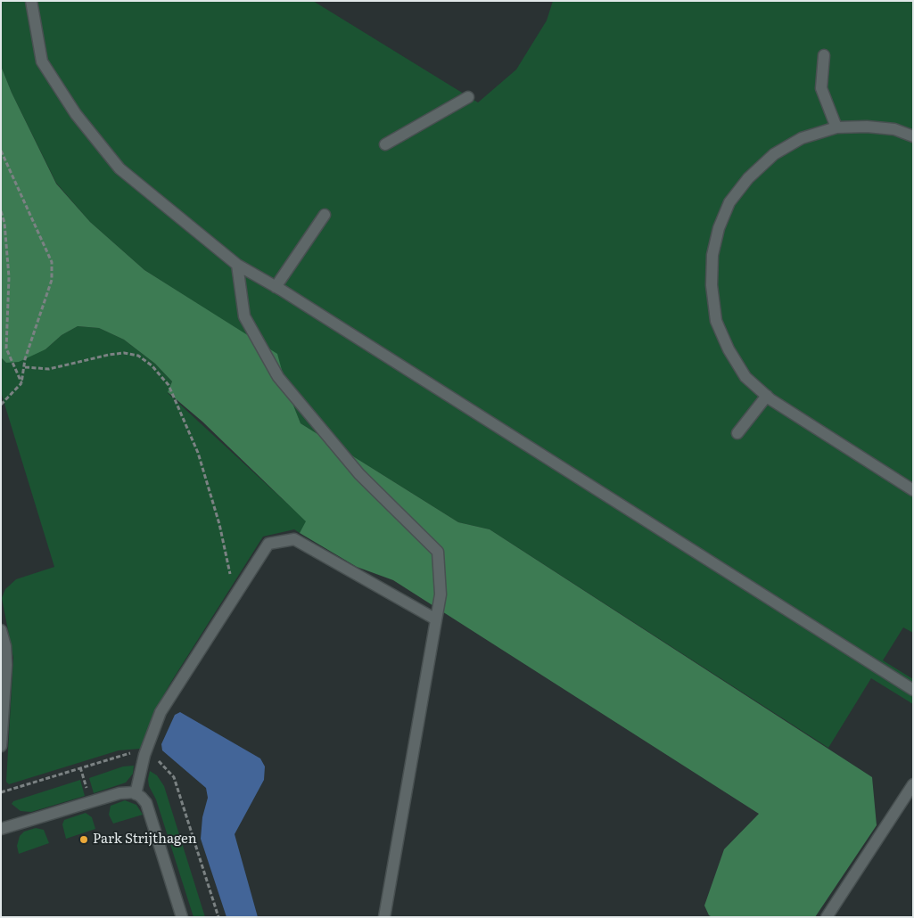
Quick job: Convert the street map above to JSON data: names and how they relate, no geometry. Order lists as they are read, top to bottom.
{
  "places": ["Park Strijthagen"]
}
